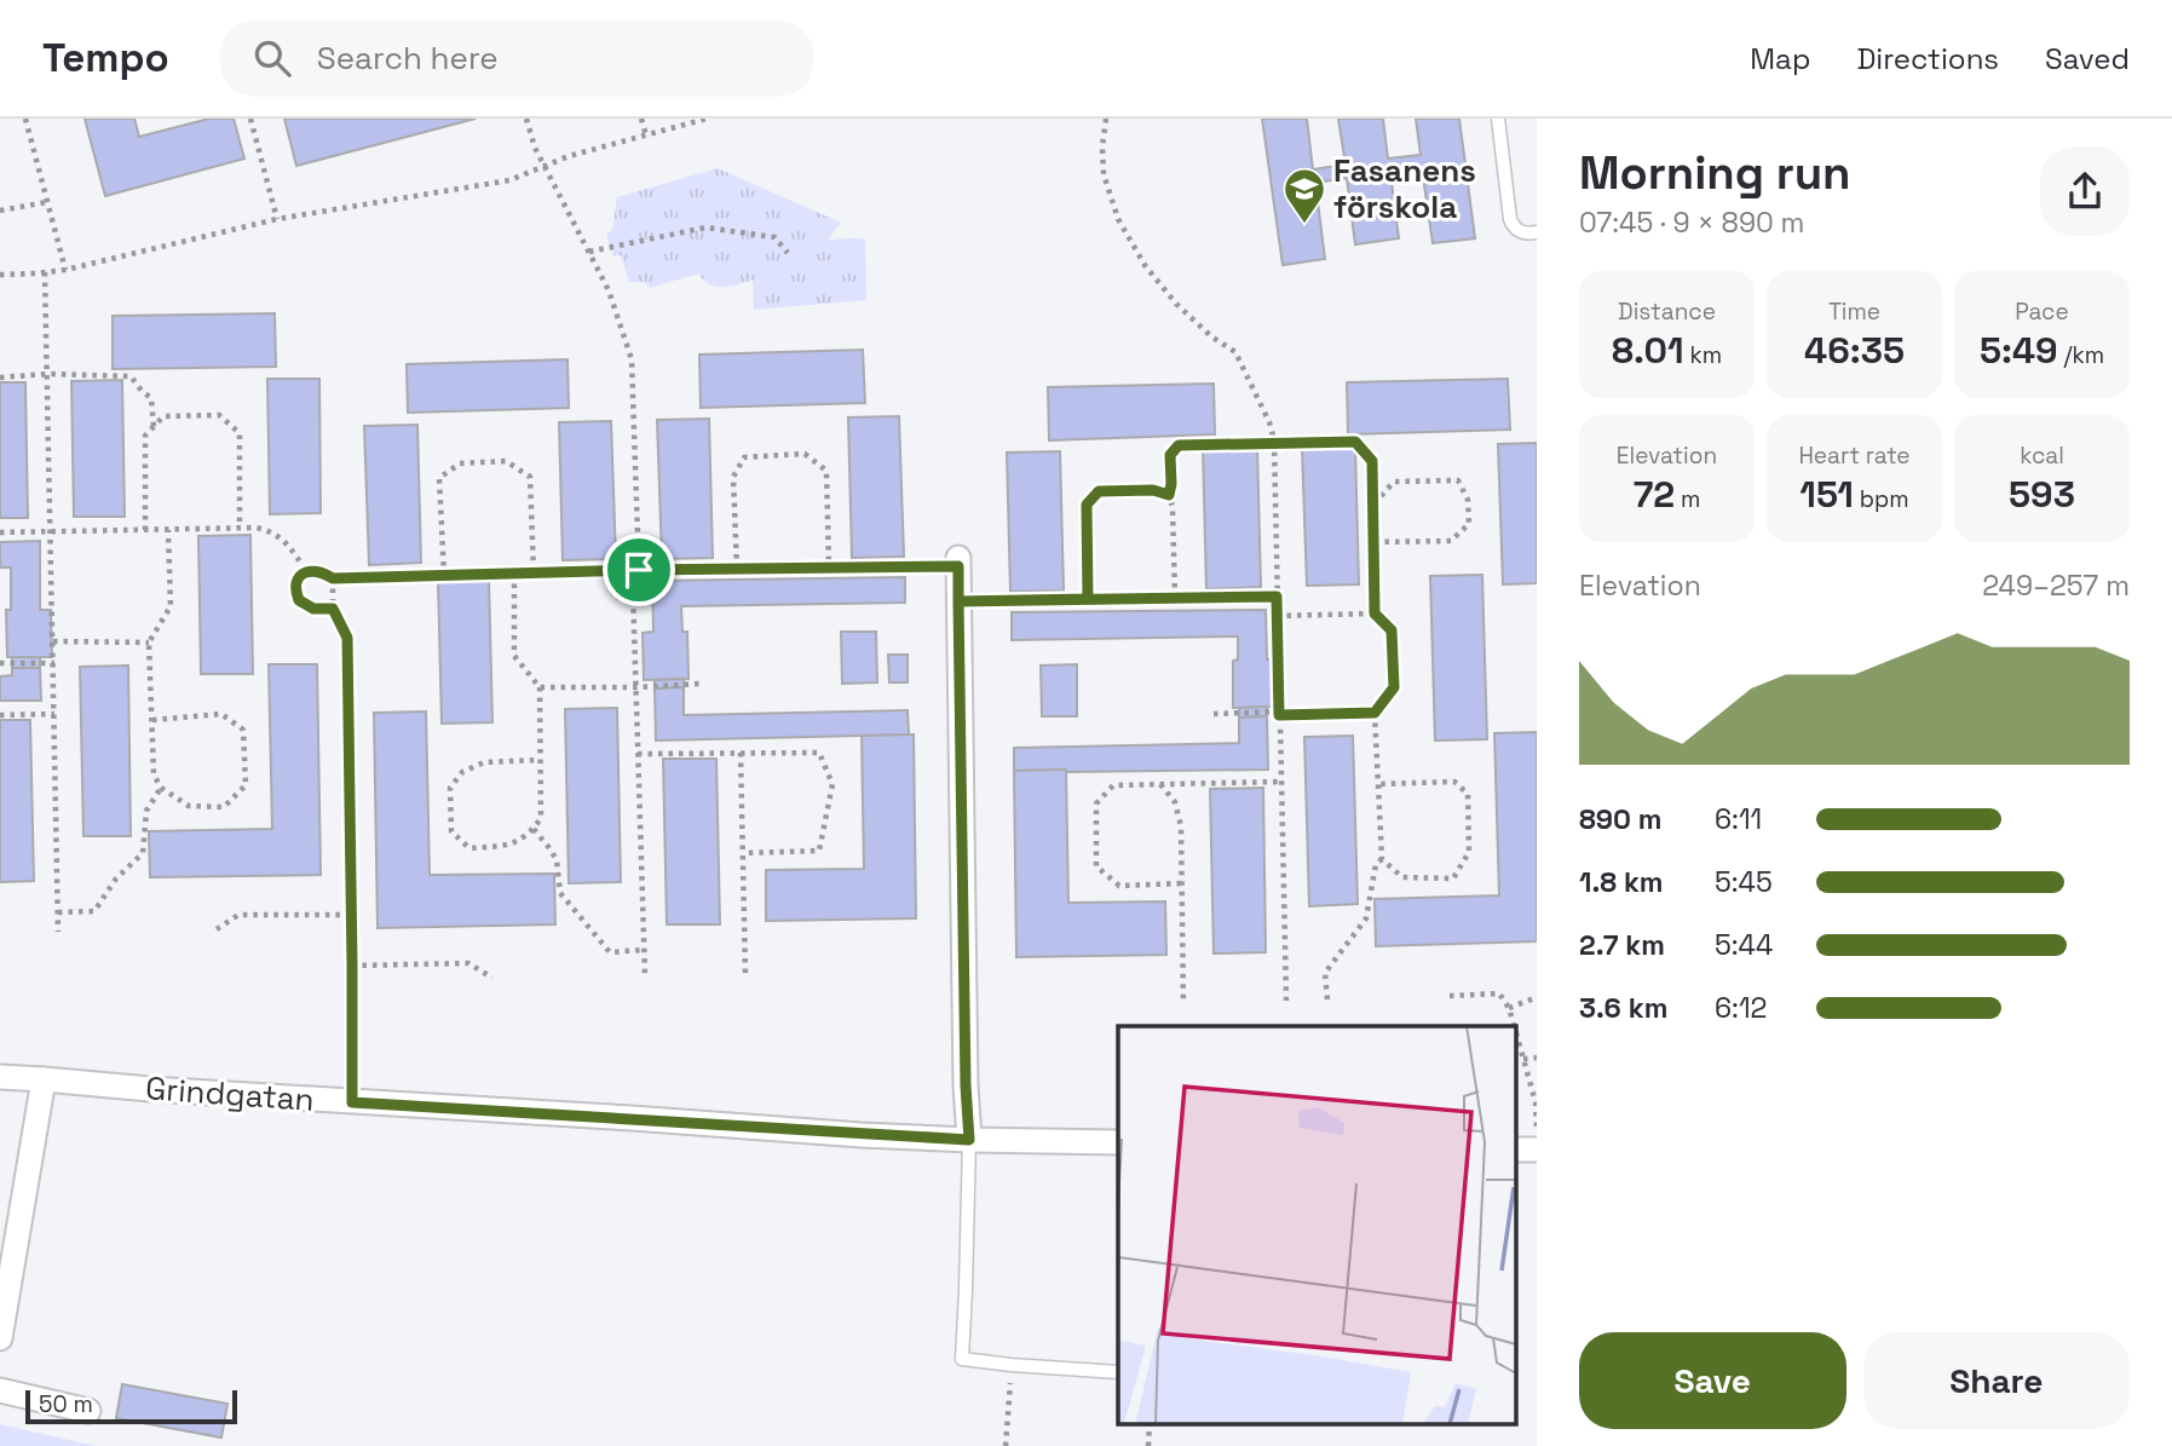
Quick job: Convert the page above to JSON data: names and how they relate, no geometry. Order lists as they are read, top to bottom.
{
  "streets": {
    "street": ["Grindgatan"]
  },
  "places": {
    "school or university": ["Fasanens förskola"]
  },
  "scale_bar": "50 m",
  "page": {
    "header": "Tempo",
    "search": "Search here",
    "nav": ["Map", "Directions", "Saved"],
    "heading": ["Morning run", "07:45 · 9 × 890 m"],
    "stats": [
      ["Distance", "8.01 km"],
      ["Time", "46:35"],
      ["Pace", "5:49 /km"],
      ["Elevation", "72 m"],
      ["Heart rate", "151 bpm"],
      ["kcal", "593"]
    ],
    "chart": ["Elevation", "249–257 m"],
    "list": [
      {
        "name": "890 m",
        "note": "6:11"
      },
      {
        "name": "1.8 km",
        "note": "5:45"
      },
      {
        "name": "2.7 km",
        "note": "5:44"
      },
      {
        "name": "3.6 km",
        "note": "6:12"
      }
    ],
    "buttons": ["Save", "Share"],
    "scale": "50 m"
  }
}
